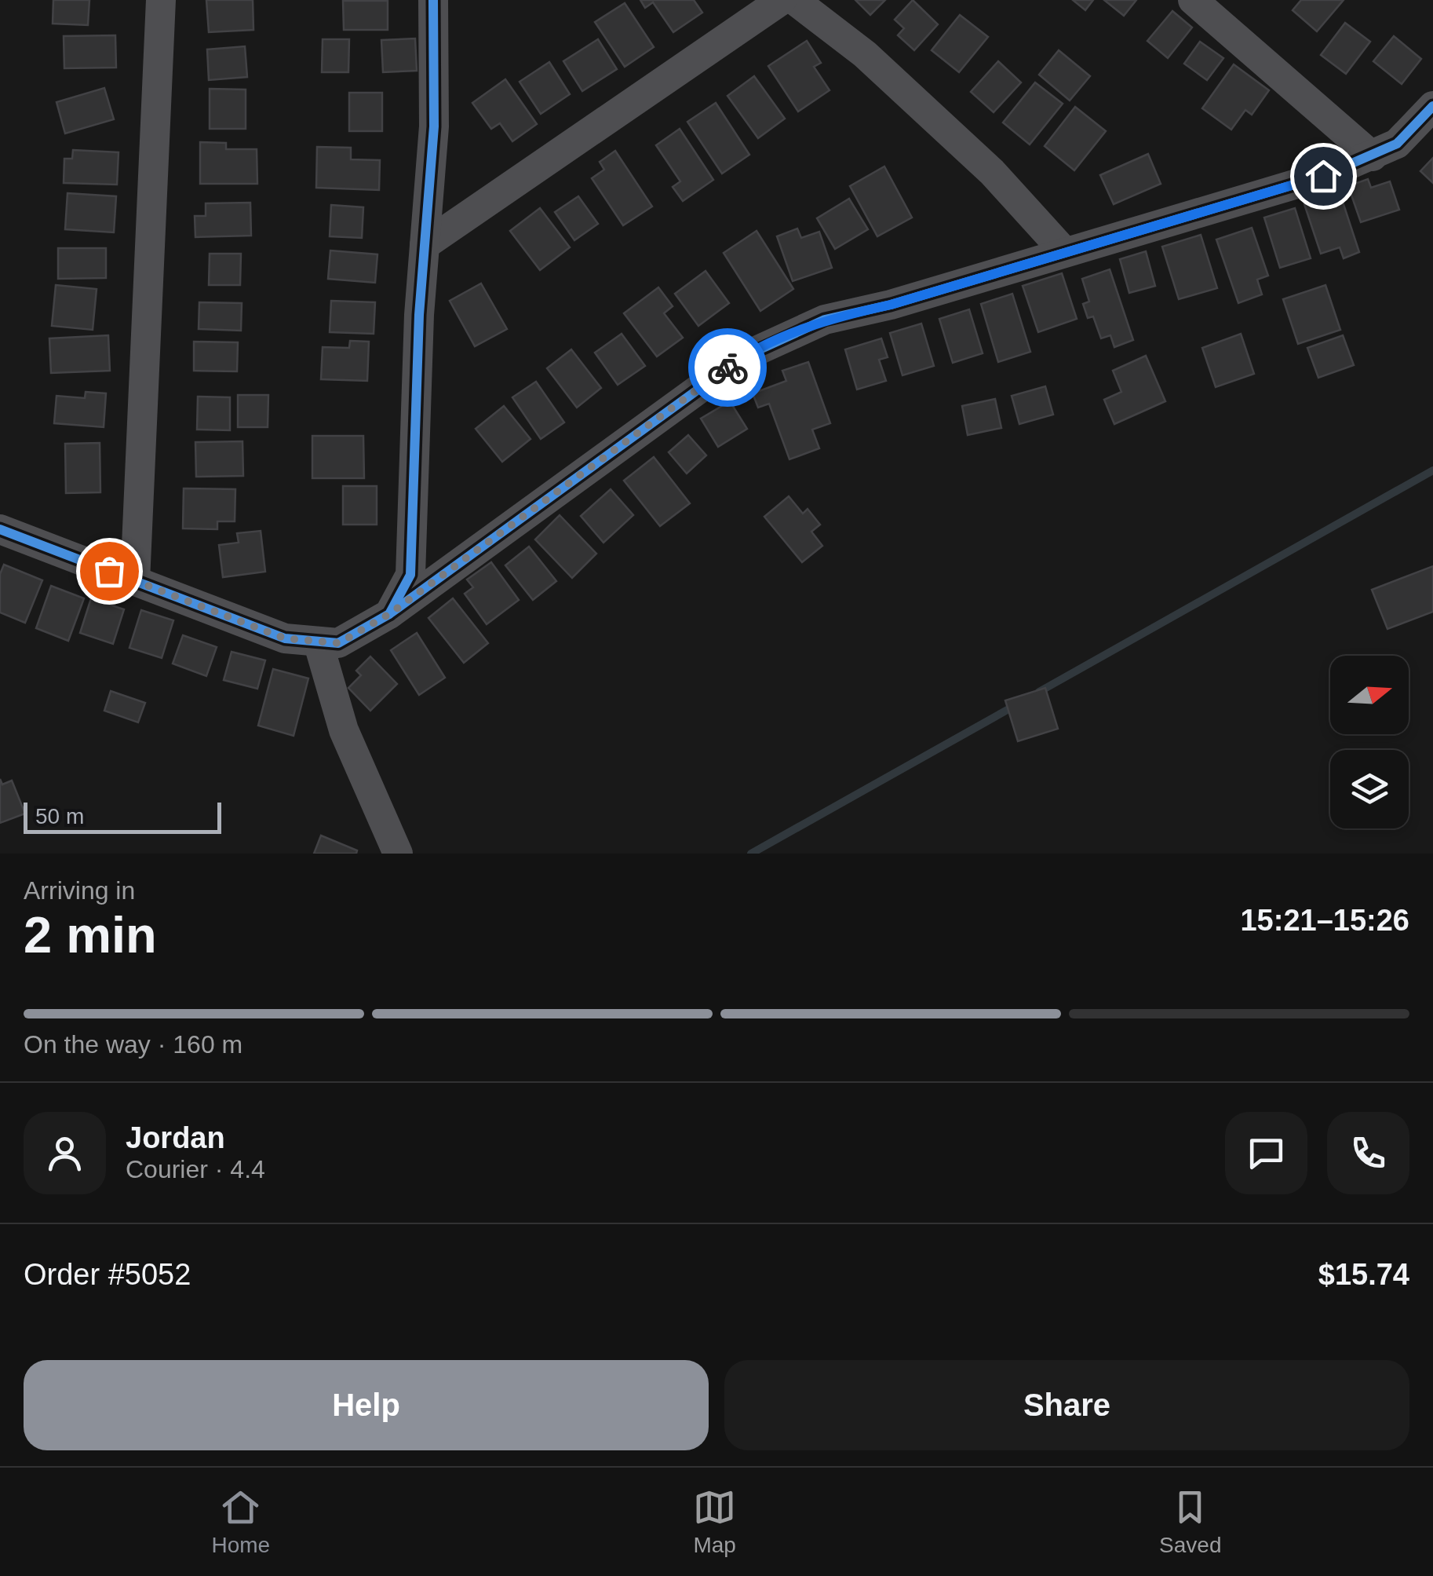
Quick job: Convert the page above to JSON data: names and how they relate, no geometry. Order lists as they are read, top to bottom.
{
  "scale_bar": "50 m",
  "north": "right",
  "page": {
    "scale": "50 m",
    "heading": ["2 min", "Arriving in", "15:21–15:26"],
    "panel": [
      "Jordan",
      "Courier · 4.4",
      "Order #5052",
      "$15.74"
    ],
    "bar": "On the way · 160 m",
    "buttons": ["Help", "Share"],
    "tabs": ["Home", "Map", "Saved"]
  }
}
